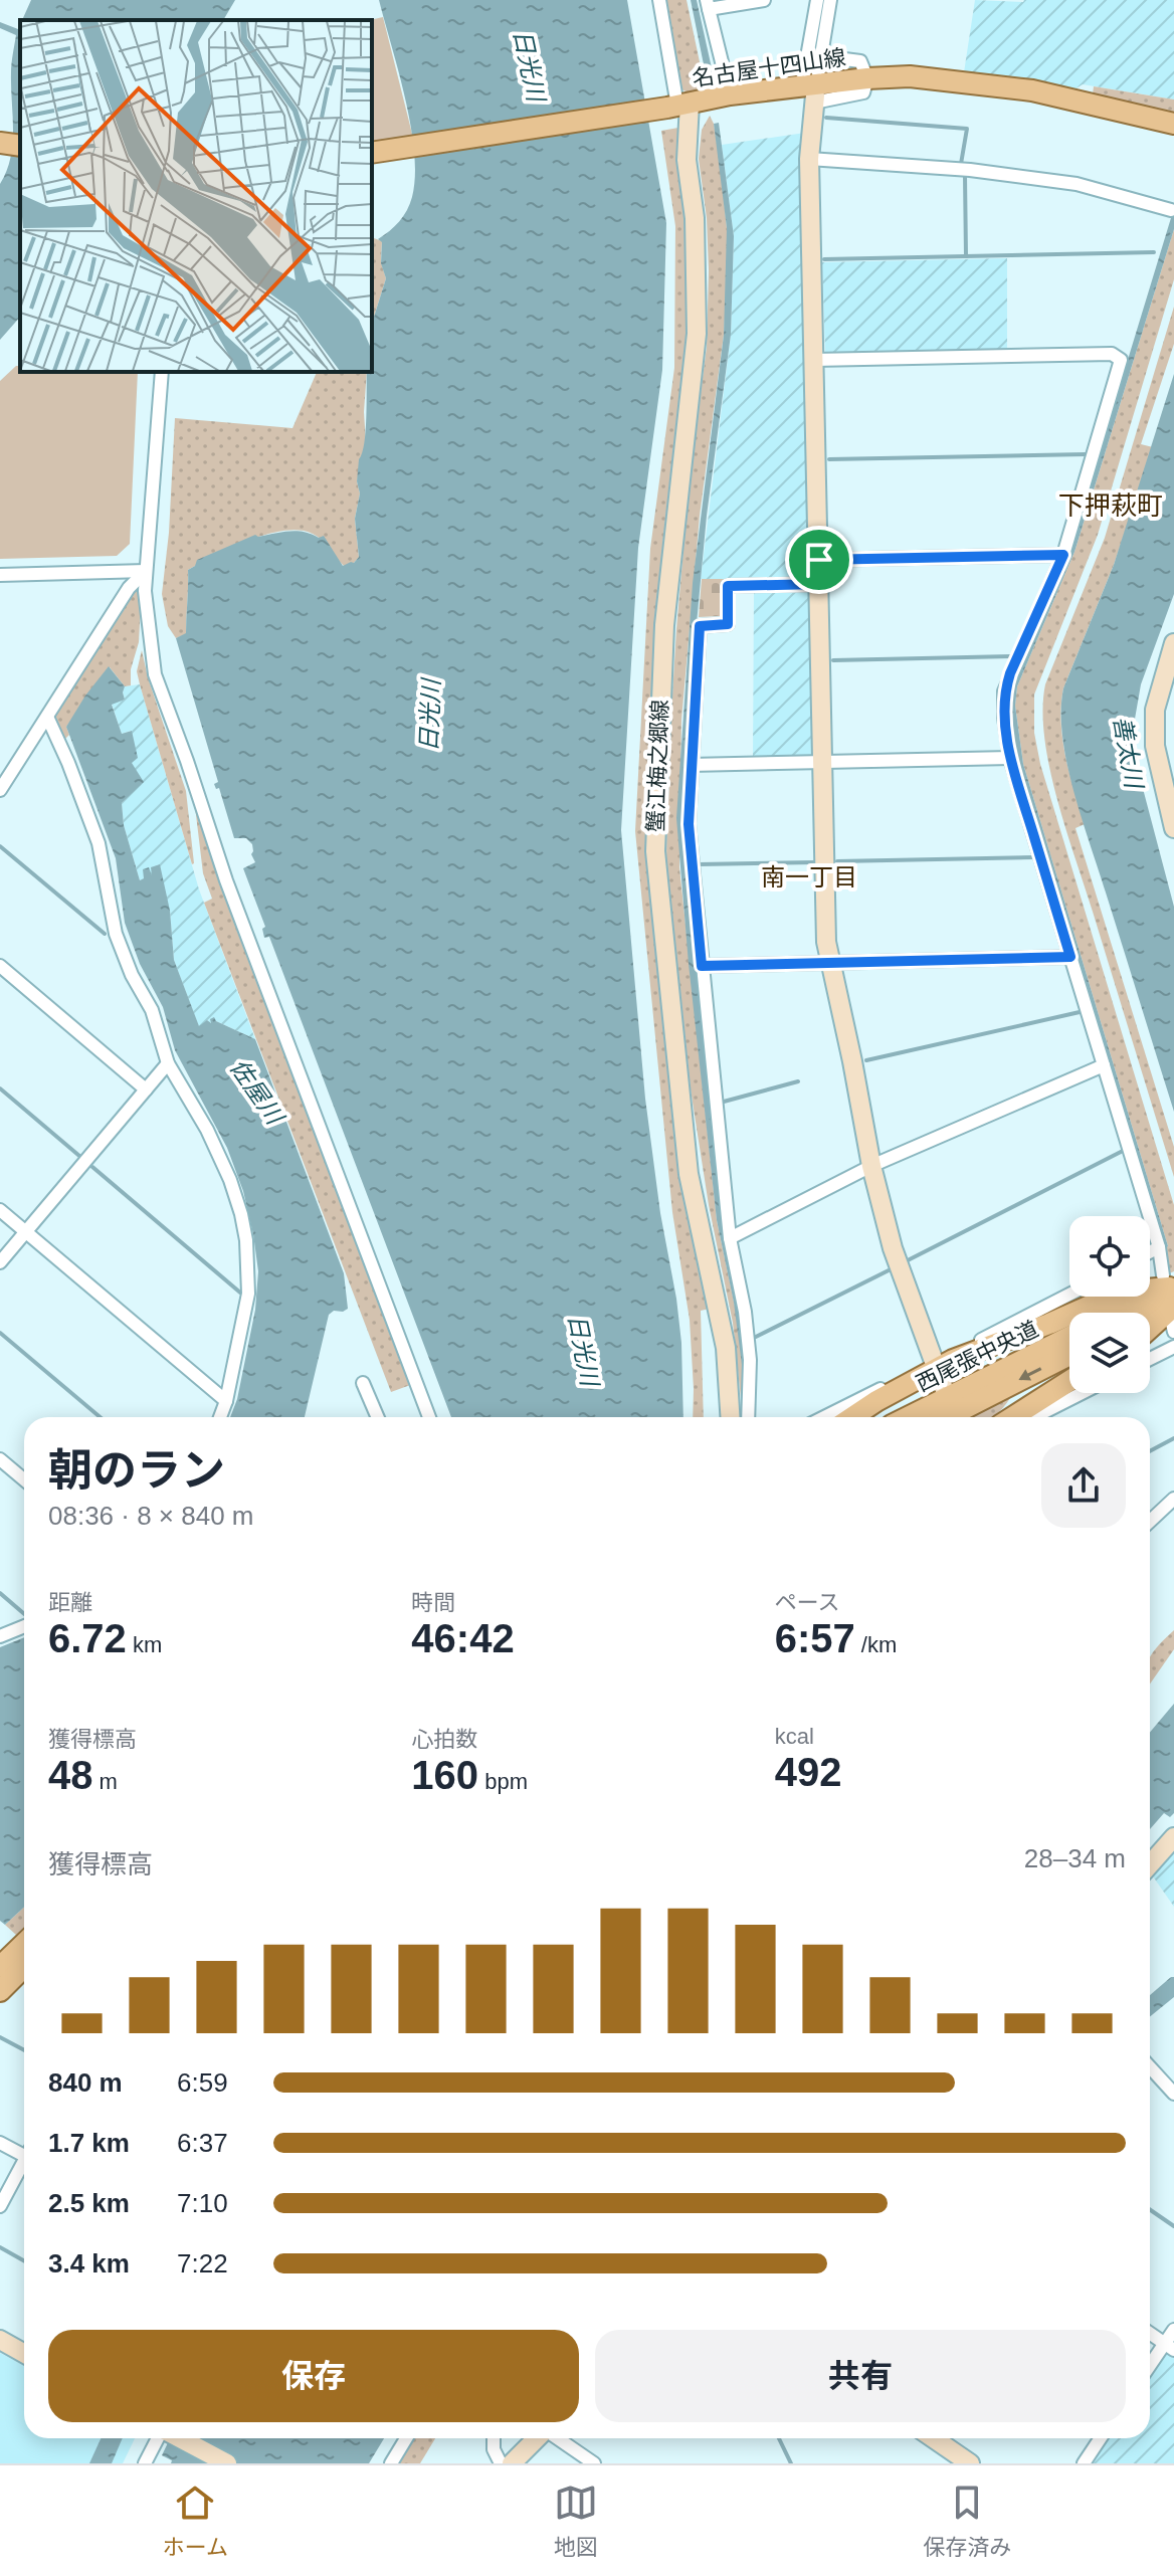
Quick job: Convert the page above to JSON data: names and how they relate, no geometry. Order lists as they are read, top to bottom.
{
  "streets": {
    "main road": ["名古屋十四山線", "蟹江梅之郷線", "西尾張中央道"]
  },
  "crossings": [
    ["名古屋十四山線", "蟹江梅之郷線"]
  ],
  "districts": ["下押萩町", "南一丁目"],
  "water": ["日光川", "善太川", "佐屋川"],
  "page": {
    "heading": ["朝のラン", "08:36 · 8 × 840 m"],
    "stats": [
      ["距離", "6.72 km"],
      ["時間", "46:42"],
      ["ペース", "6:57 /km"],
      ["獲得標高", "48 m"],
      ["心拍数", "160 bpm"],
      ["kcal", "492"]
    ],
    "chart": ["獲得標高", "28–34 m"],
    "list": [
      {
        "name": "840 m",
        "note": "6:59"
      },
      {
        "name": "1.7 km",
        "note": "6:37"
      },
      {
        "name": "2.5 km",
        "note": "7:10"
      },
      {
        "name": "3.4 km",
        "note": "7:22"
      }
    ],
    "buttons": ["保存", "共有"],
    "tabs": ["ホーム", "地図", "保存済み"]
  }
}
